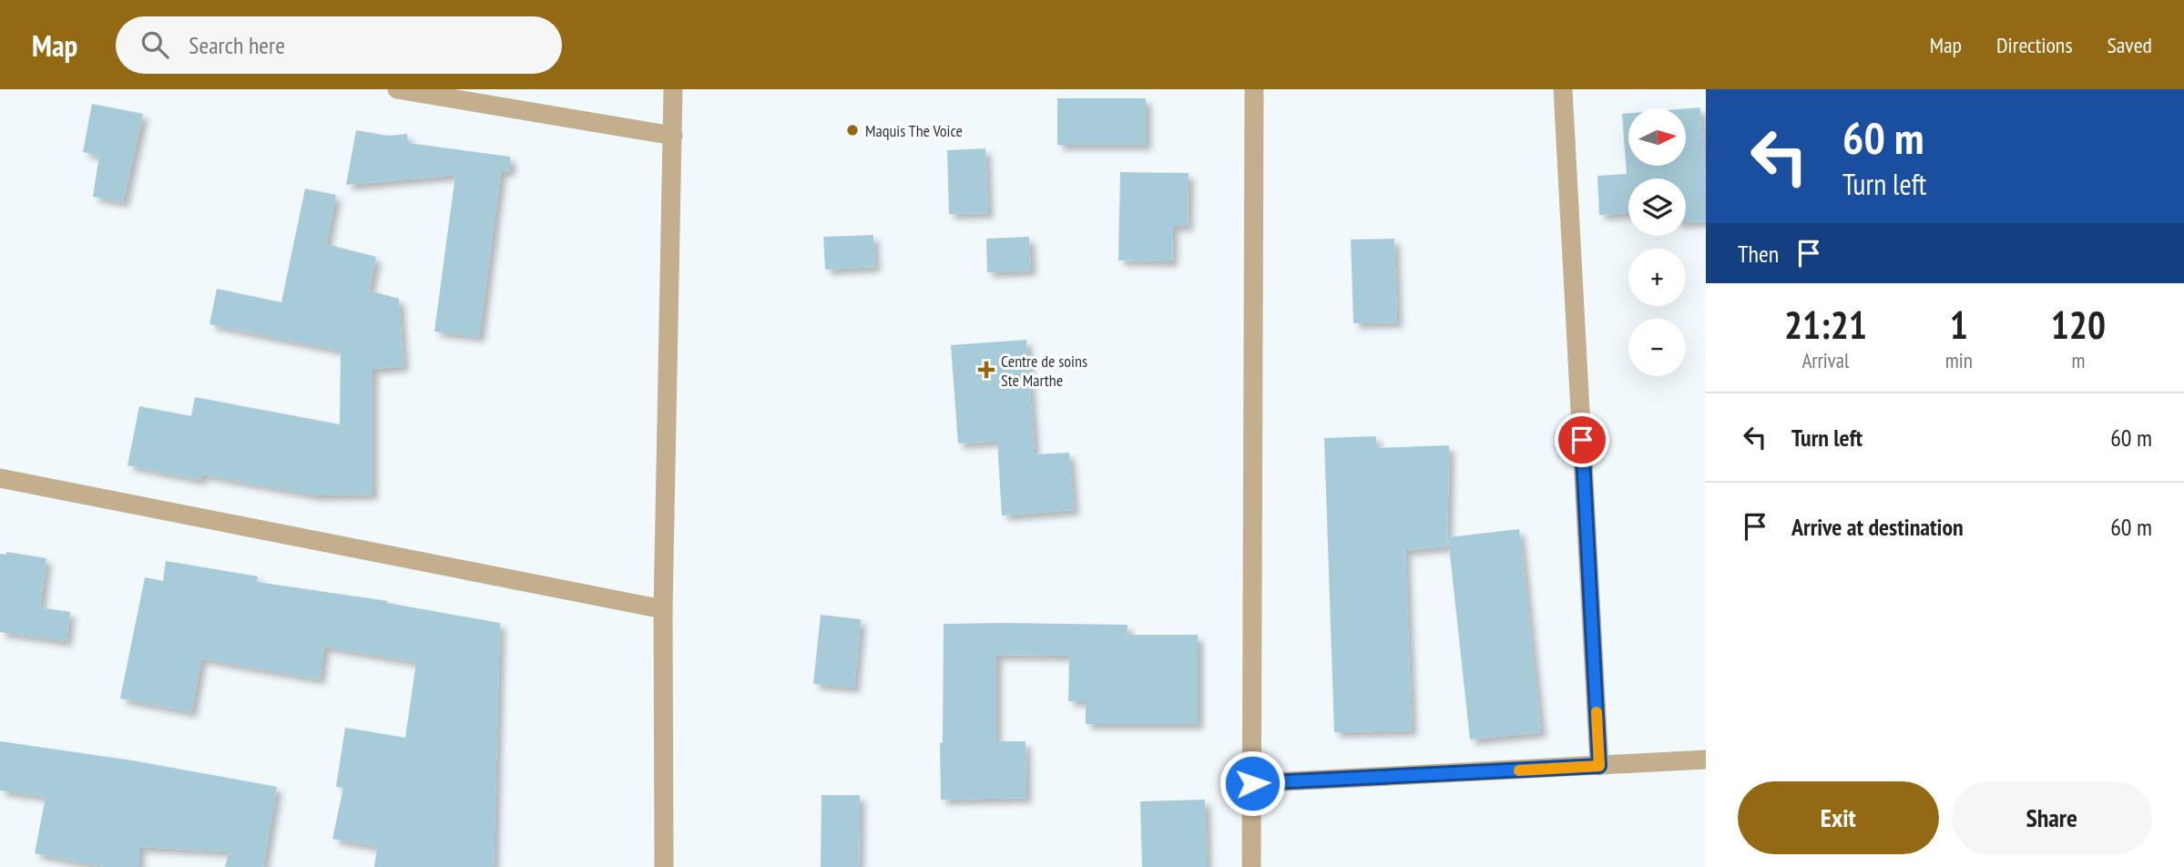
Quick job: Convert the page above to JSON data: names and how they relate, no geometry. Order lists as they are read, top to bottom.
{
  "places": {
    "other": ["Maquis The Voice"],
    "health": ["Centre de soins Ste Marthe"]
  },
  "north": "right",
  "page": {
    "header": "Map",
    "search": "Search here",
    "nav": ["Map", "Directions", "Saved"],
    "turn": ["60 m", "Turn left"],
    "map_buttons": ["+", "−"],
    "then": "Then",
    "eta": [
      "21:21",
      "Arrival",
      "1",
      "min",
      "120",
      "m"
    ],
    "list": [
      {
        "name": "Turn left",
        "value": "60 m"
      },
      {
        "name": "Arrive at destination",
        "value": "60 m"
      }
    ],
    "buttons": ["Exit", "Share"]
  }
}
